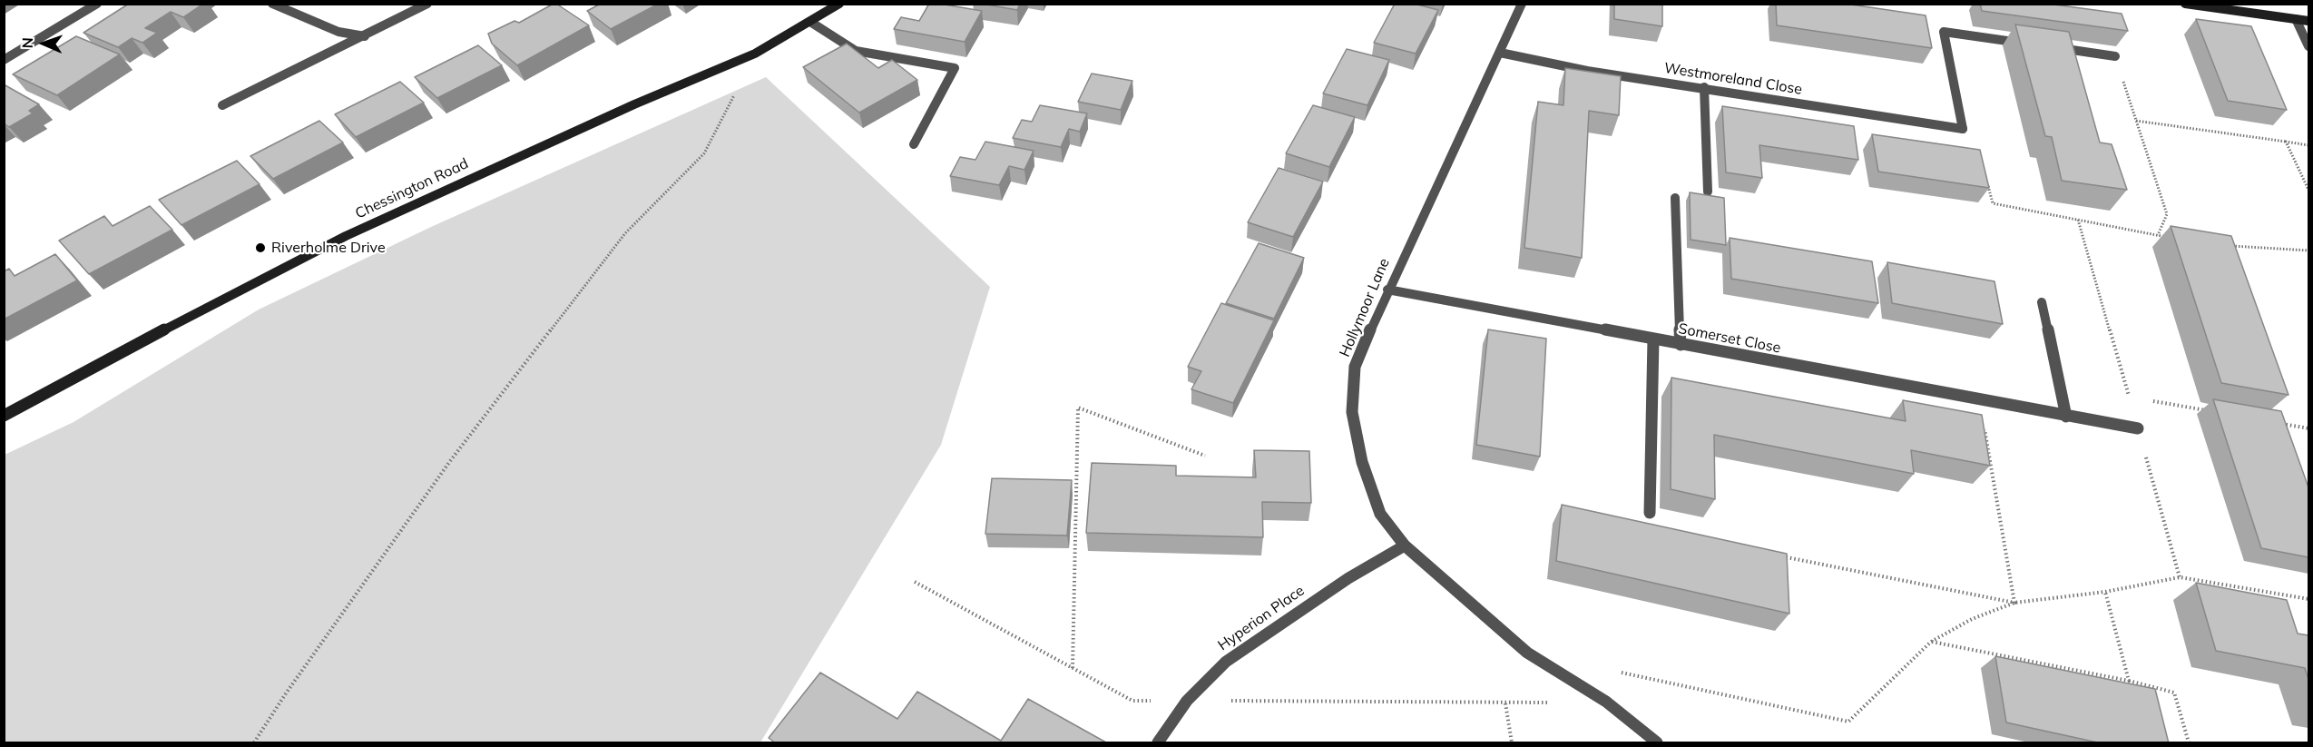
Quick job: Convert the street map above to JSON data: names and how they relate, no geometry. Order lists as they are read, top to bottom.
{
  "streets": {
    "main road": ["Chessington Road"],
    "street": [
      "Westmoreland Close",
      "Hollymoor Lane",
      "Somerset Close",
      "Hyperion Place"
    ]
  },
  "crossings": [
    ["Westmoreland Close", "Hollymoor Lane"],
    ["Hollymoor Lane", "Somerset Close"],
    ["Hollymoor Lane", "Hyperion Place"]
  ],
  "places": ["Riverholme Drive"],
  "north": "left"
}
